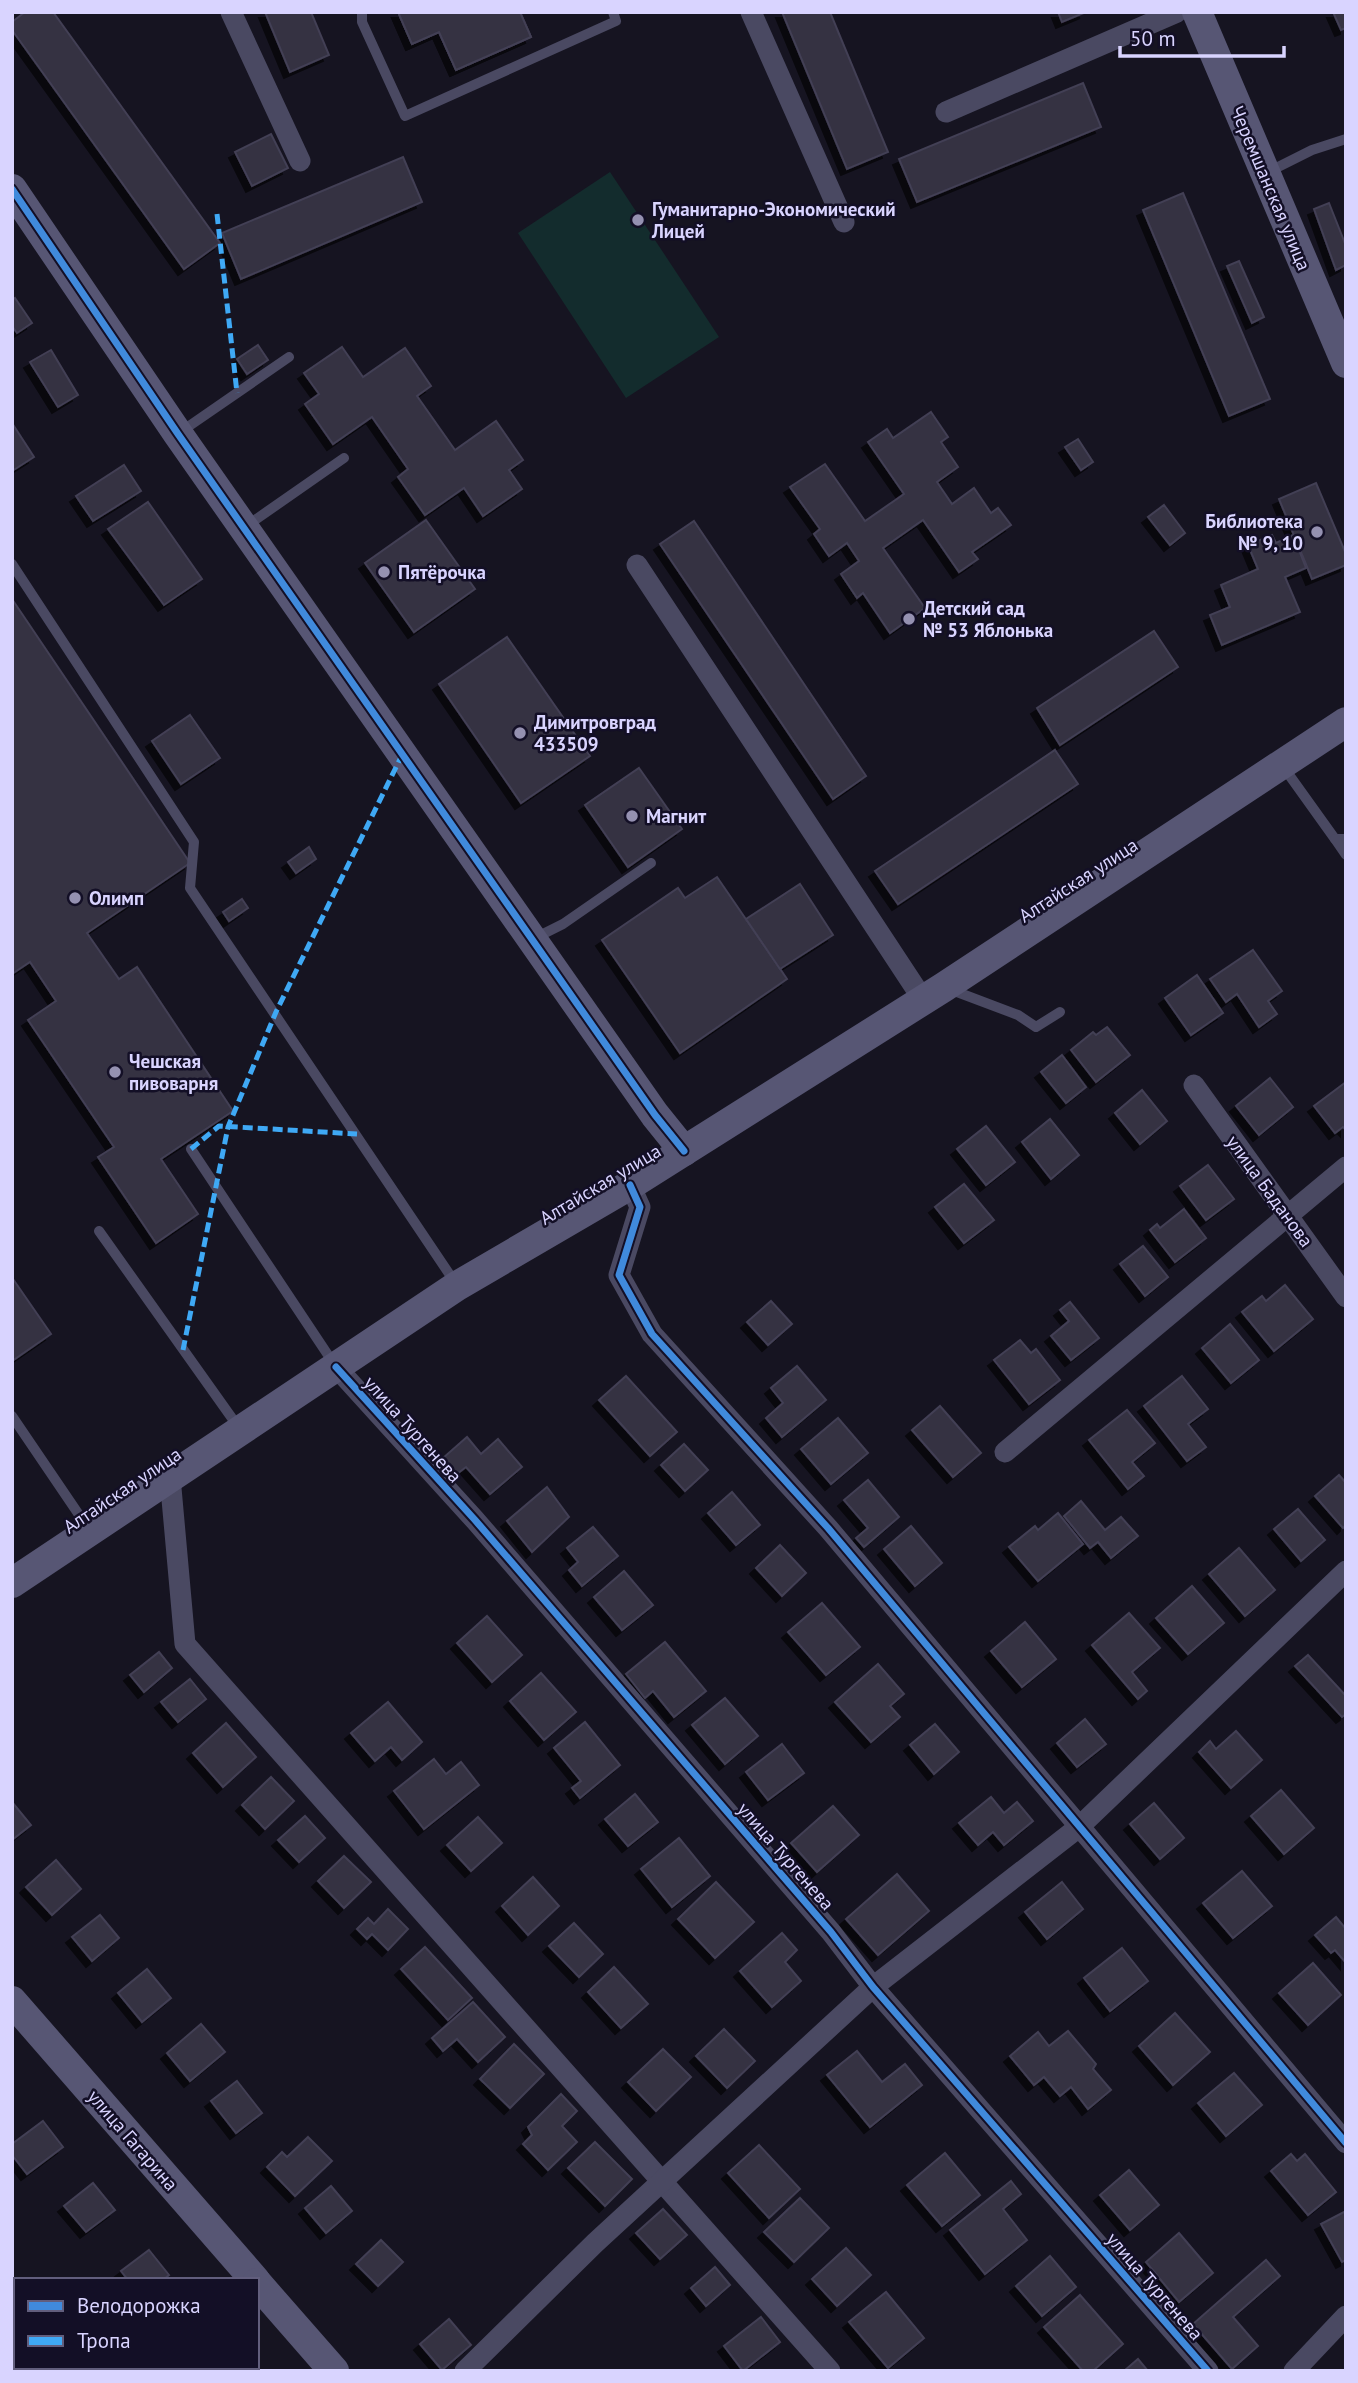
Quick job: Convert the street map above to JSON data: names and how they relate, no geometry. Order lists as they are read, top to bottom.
{
  "streets": {
    "main road": ["Черемшанская улица", "Алтайская улица", "улица Гагарина"],
    "street": ["улица Баданова", "улица Тургенева"]
  },
  "crossings": [
    ["Алтайская улица", "улица Тургенева"]
  ],
  "places": [
    "Гуманитарно-Экономический Лицей",
    "Библиотека № 9, 10",
    "Пятёрочка",
    "Детский сад № 53 Яблонька",
    "Димитровград 433509",
    "Магнит",
    "Олимп",
    "Чешская пивоварня"
  ],
  "legend": ["Велодорожка", "Тропа"],
  "scale_bar": "50 m"
}
